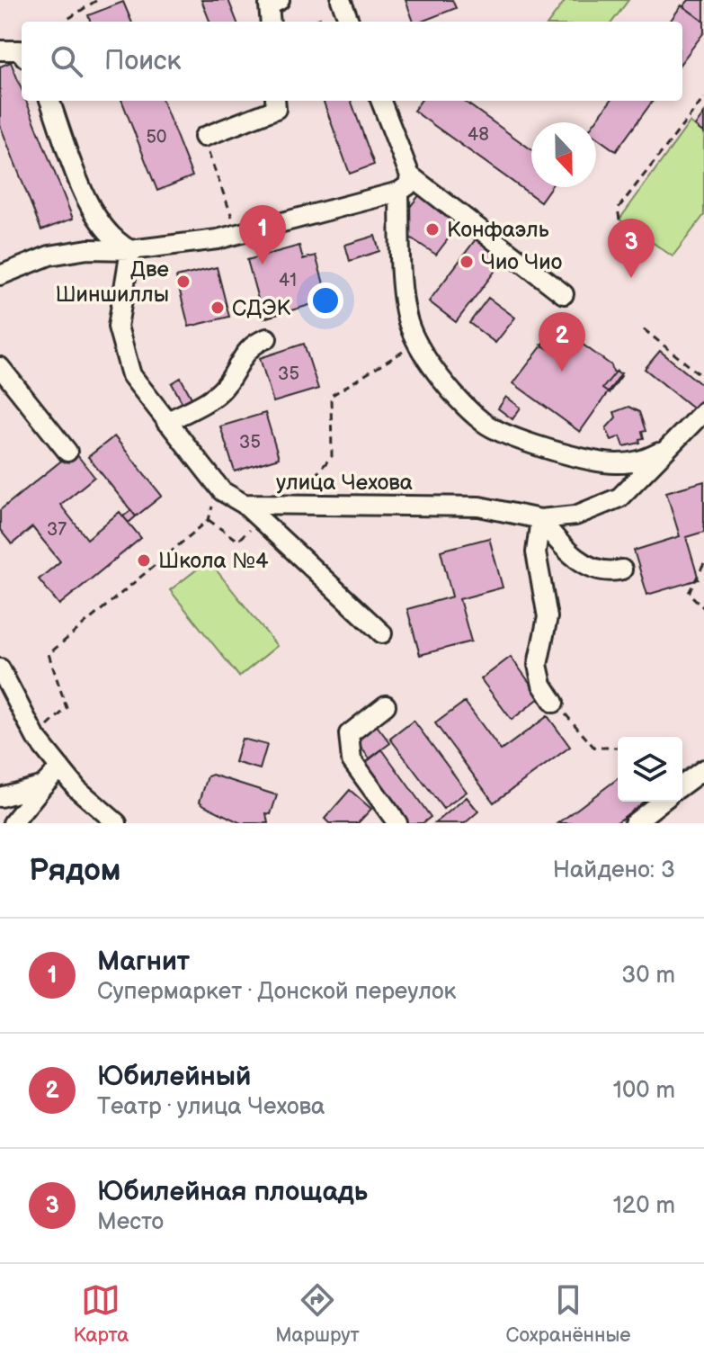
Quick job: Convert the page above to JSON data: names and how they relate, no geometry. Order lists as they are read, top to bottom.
{
  "streets": {
    "street": ["улица Чехова"]
  },
  "places": [
    "Конфаэль",
    "Чио Чио",
    "Две Шиншиллы",
    "СДЭК",
    "Школа №4"
  ],
  "house_numbers": [
    "48",
    "50",
    "41",
    "35",
    "35",
    "37"
  ],
  "north": "bottom",
  "page": {
    "search": "Поиск",
    "pins": ["1", "3", "2"],
    "heading": ["Рядом", "Найдено: 3"],
    "list": [
      {
        "mark": "1",
        "name": "Магнит",
        "note": "Супермаркет · Донской переулок",
        "value": "30 m"
      },
      {
        "mark": "2",
        "name": "Юбилейный",
        "note": "Театр · улица Чехова",
        "value": "100 m"
      },
      {
        "mark": "3",
        "name": "Юбилейная площадь",
        "note": "Место",
        "value": "120 m"
      }
    ],
    "nav": ["Карта", "Маршрут", "Сохранённые"]
  }
}
